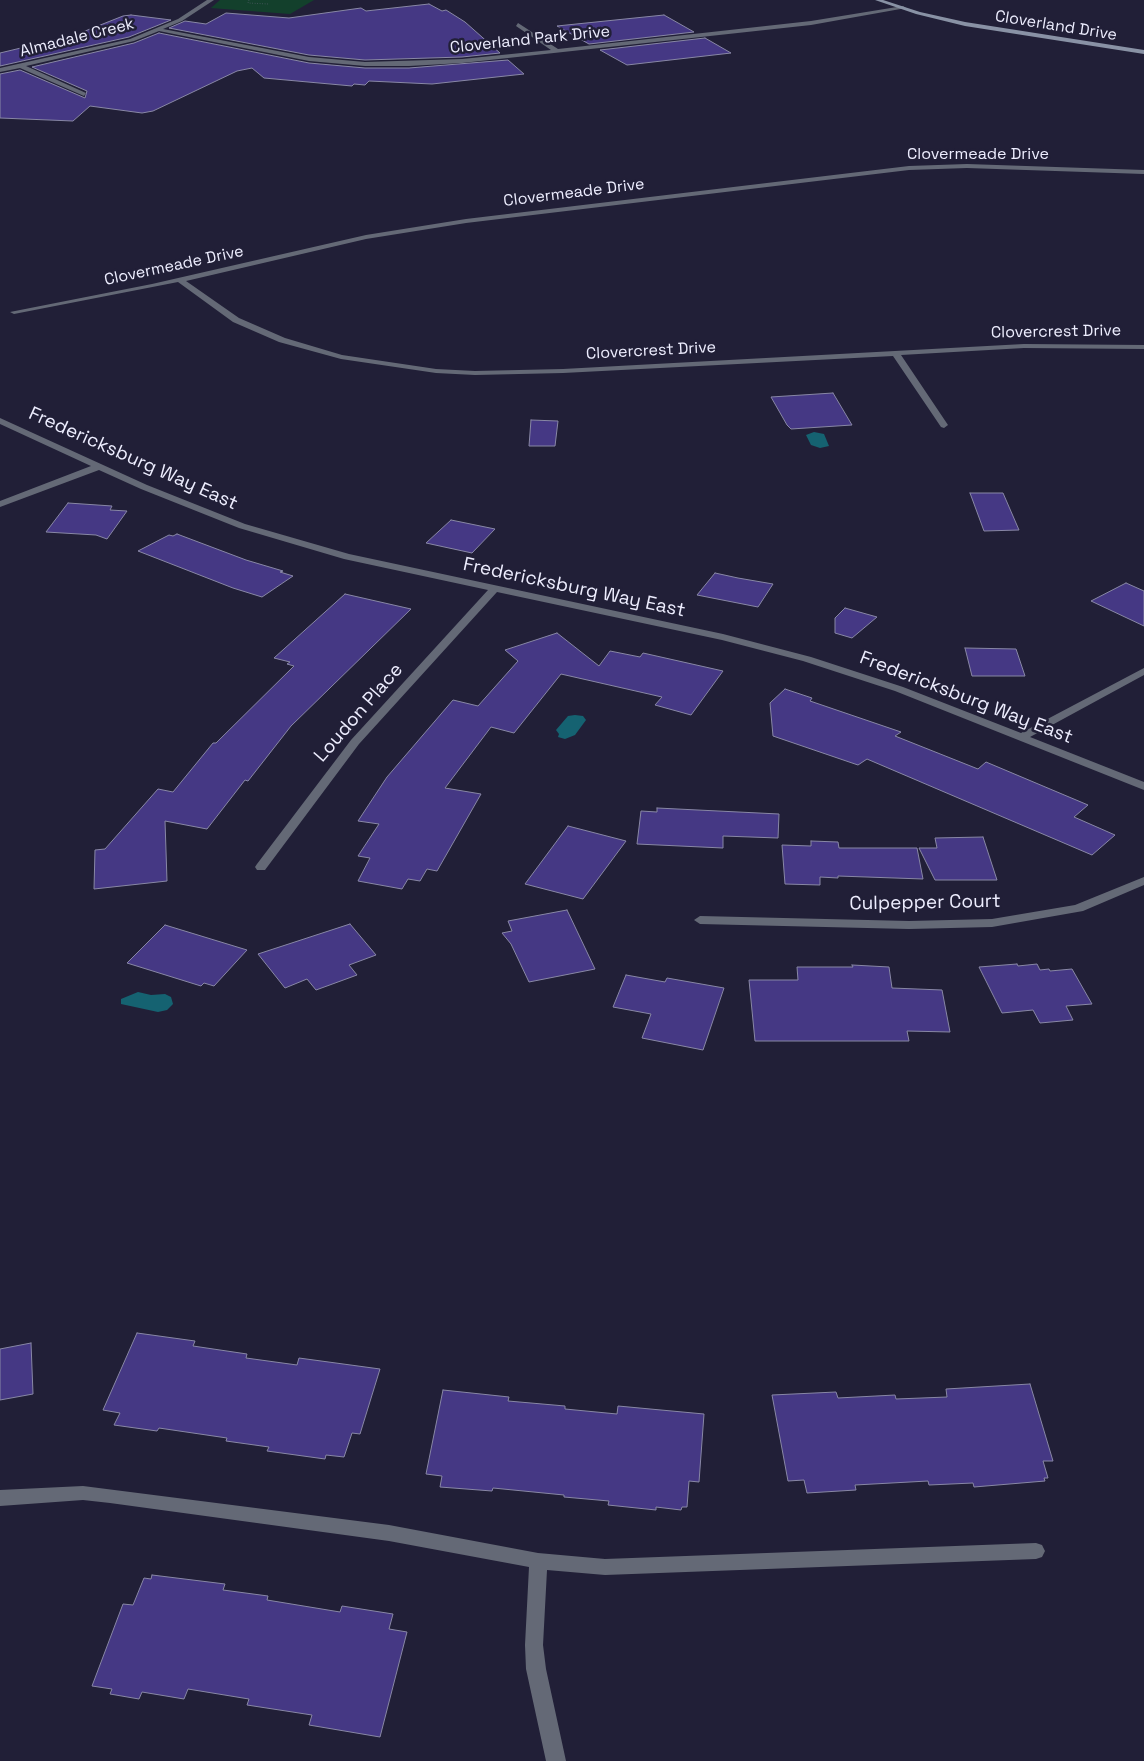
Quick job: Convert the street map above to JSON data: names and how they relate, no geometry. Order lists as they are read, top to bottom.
{
  "streets": {
    "main road": ["Cloverland Drive"],
    "street": [
      "Almadale Creek",
      "Cloverland Park Drive",
      "Clovermeade Drive",
      "Clovercrest Drive",
      "Fredericksburg Way East",
      "Loudon Place",
      "Culpepper Court"
    ]
  },
  "crossings": [
    ["Cloverland Drive", "Cloverland Park Drive"],
    ["Almadale Creek", "Cloverland Park Drive"],
    ["Clovermeade Drive", "Clovercrest Drive"],
    ["Fredericksburg Way East", "Loudon Place"]
  ]
}
